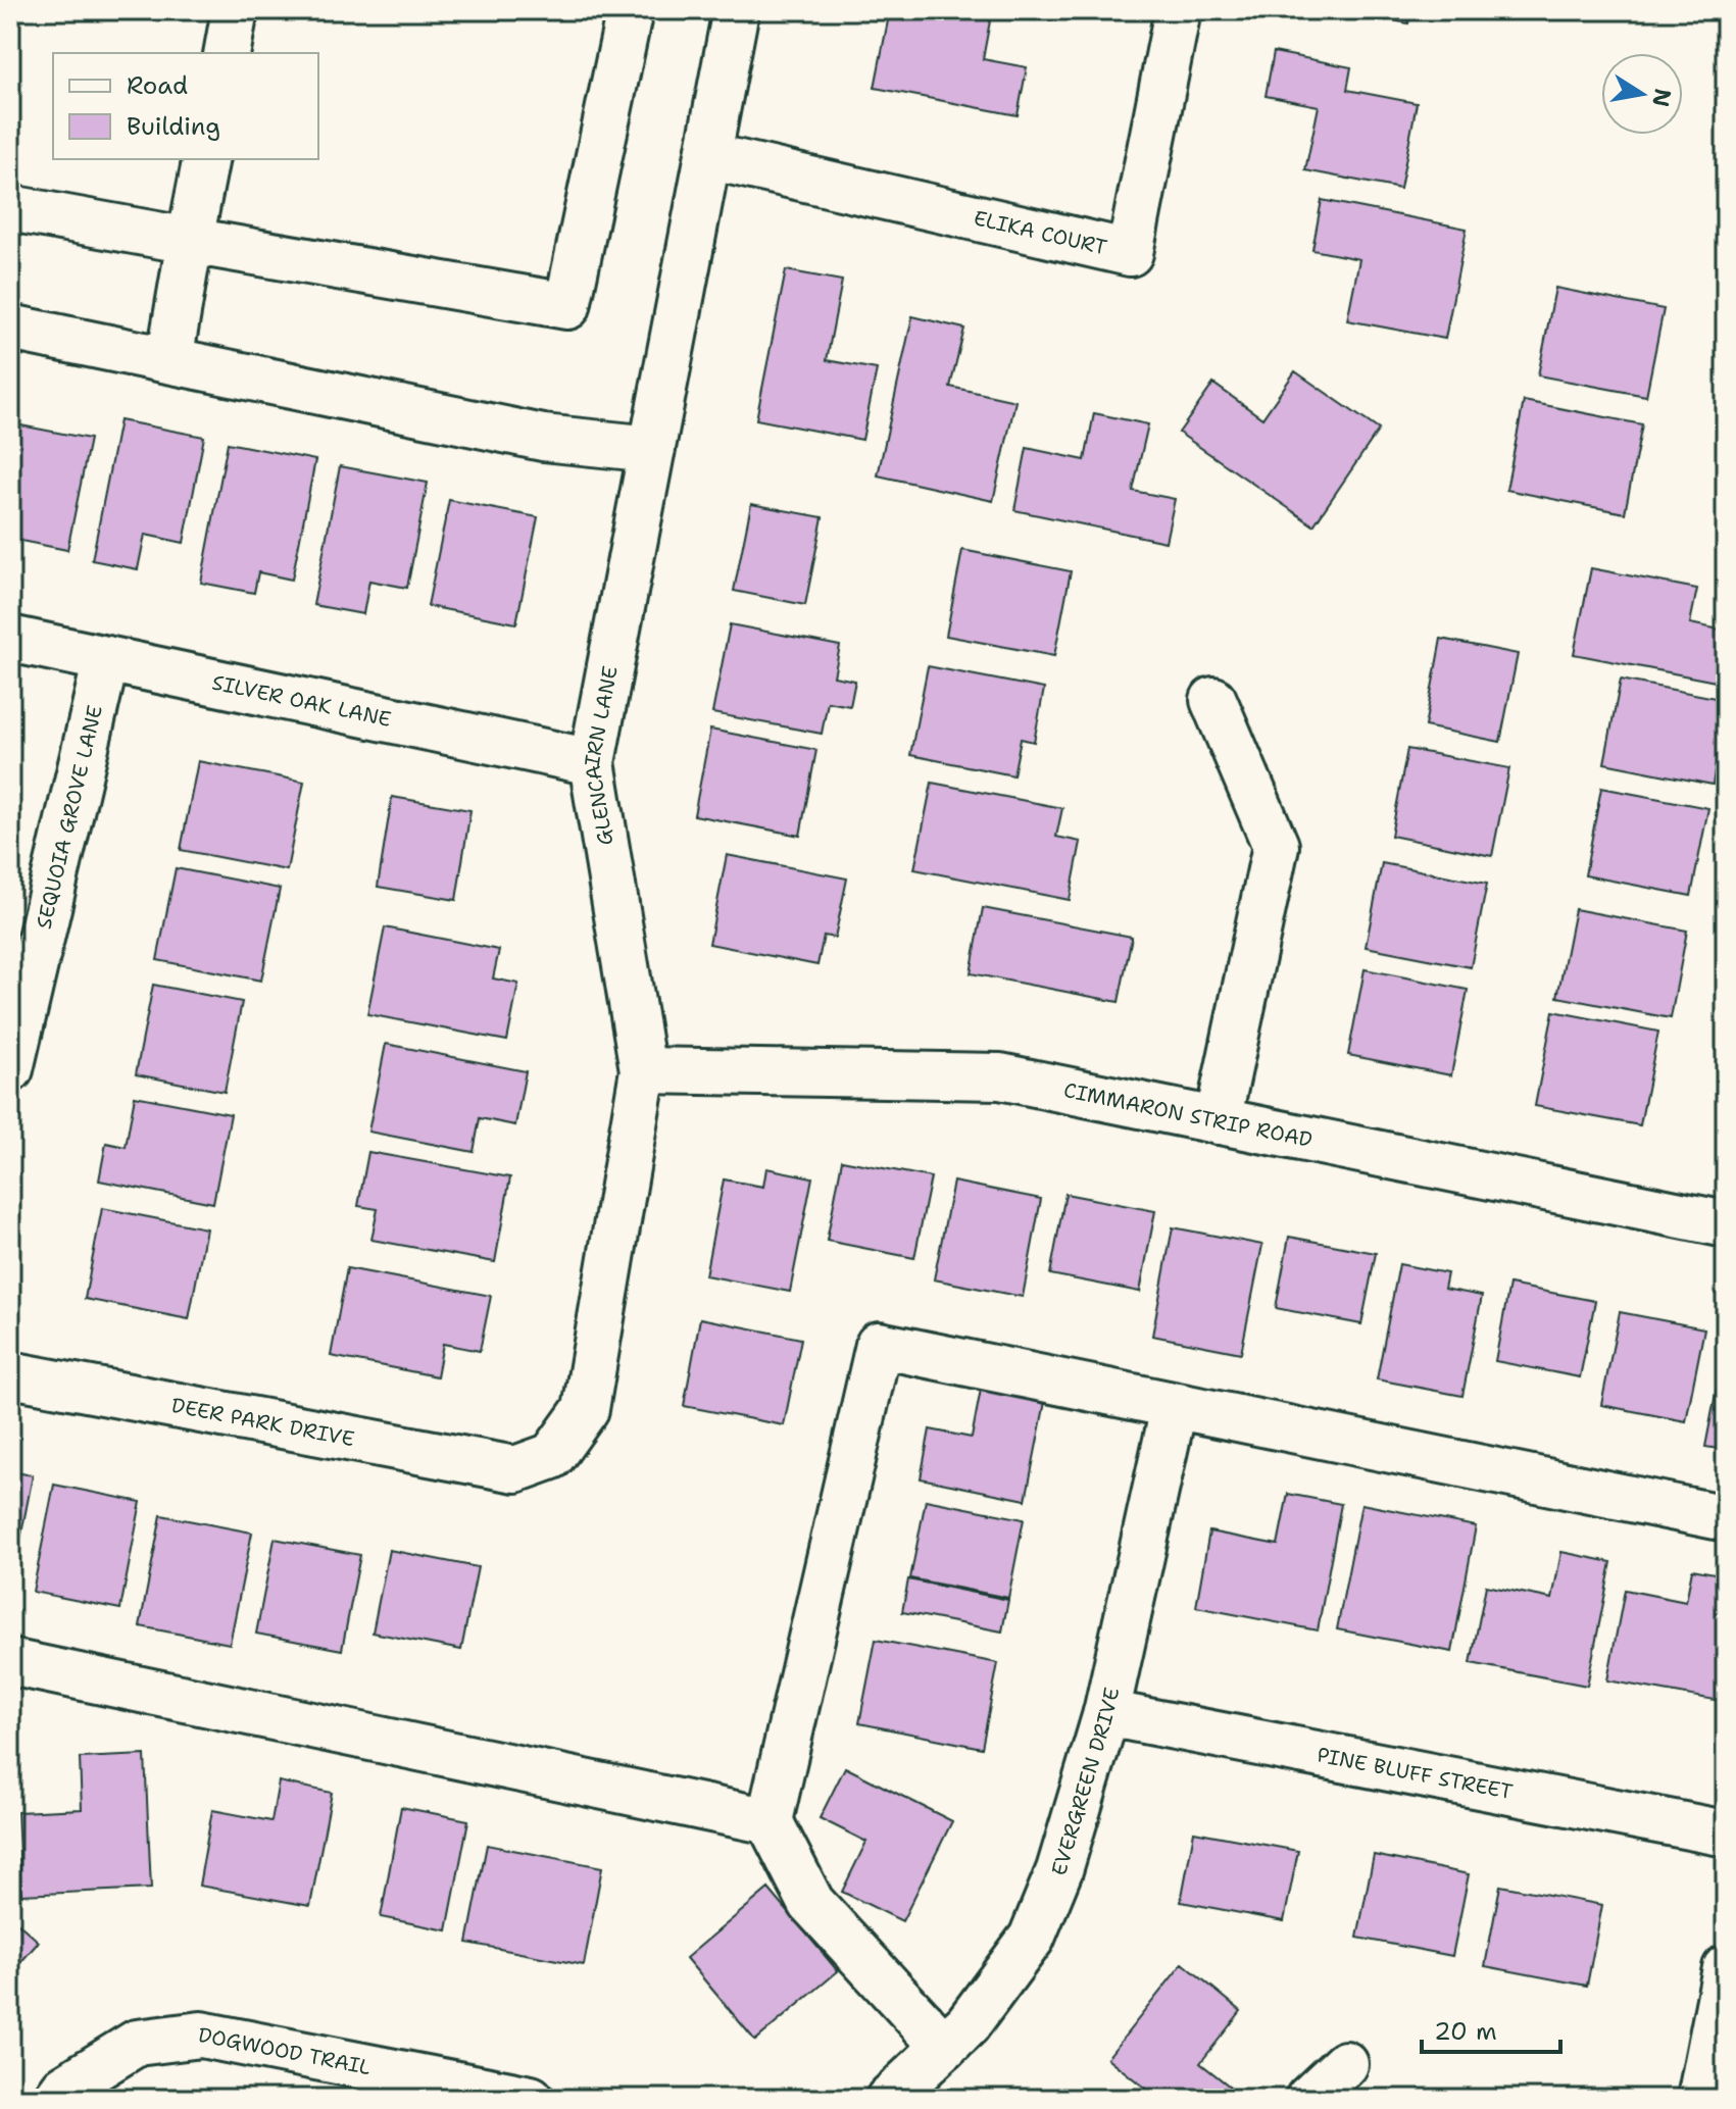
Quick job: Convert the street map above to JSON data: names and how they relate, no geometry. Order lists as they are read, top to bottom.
{
  "streets": {
    "street": [
      "ELIKA COURT",
      "SILVER OAK LANE",
      "GLENCAIRN LANE",
      "SEQUOIA GROVE LANE",
      "CIMMARON STRIP ROAD",
      "DEER PARK DRIVE",
      "PINE BLUFF STREET",
      "EVERGREEN DRIVE",
      "DOGWOOD TRAIL"
    ]
  },
  "crossings": [
    ["ELIKA COURT", "GLENCAIRN LANE"],
    ["SILVER OAK LANE", "GLENCAIRN LANE"],
    ["SILVER OAK LANE", "SEQUOIA GROVE LANE"],
    ["GLENCAIRN LANE", "CIMMARON STRIP ROAD"],
    ["GLENCAIRN LANE", "DEER PARK DRIVE"],
    ["PINE BLUFF STREET", "EVERGREEN DRIVE"]
  ],
  "legend": ["Road", "Building"],
  "scale_bar": "20 m",
  "north": "right"
}
